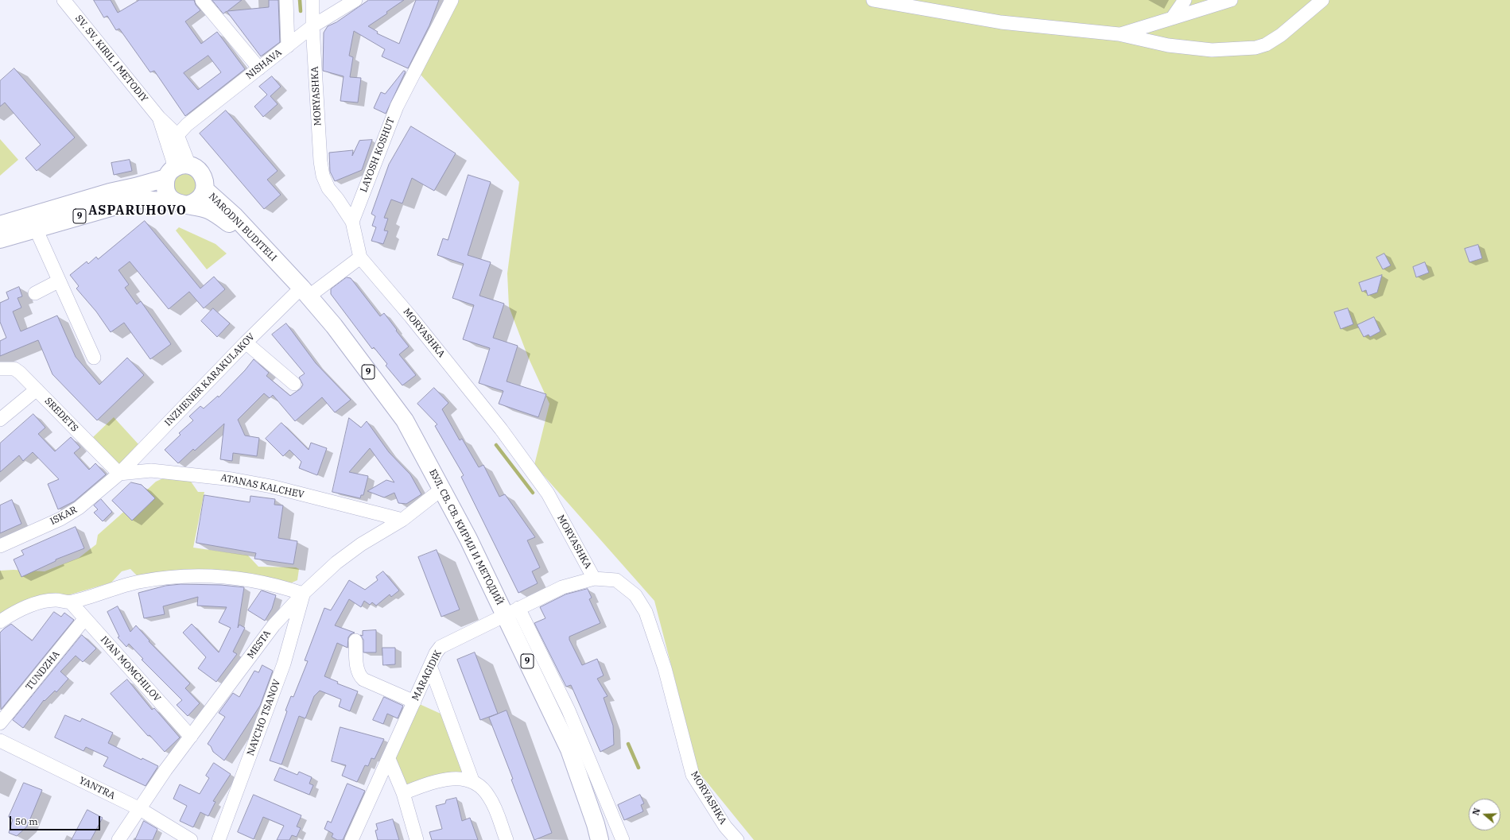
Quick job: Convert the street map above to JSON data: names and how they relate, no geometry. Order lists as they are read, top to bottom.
{
  "streets": {
    "main road": ["9", "NARODNI BUDITELI", "БУЛ. СВ. СВ. КИРИЛ И МЕТОДИЙ"],
    "street": [
      "SV. SV. KIRIL I METODIY",
      "NISHAVA",
      "MORYASHKA",
      "LAYOSH KOSHUT",
      "INZHENER KARAKULAKOV",
      "SREDETS",
      "ATANAS KALCHEV",
      "ISKAR",
      "MESTA",
      "IVAN MOMCHILOV",
      "TUNDZHA",
      "MARAGIDIK",
      "NAYCHO TSANOV",
      "YANTRA"
    ]
  },
  "crossings": [
    ["SV. SV. KIRIL I METODIY", "NISHAVA"],
    ["SV. SV. KIRIL I METODIY", "9"],
    ["SV. SV. KIRIL I METODIY", "NARODNI BUDITELI"],
    ["NISHAVA", "MORYASHKA"],
    ["MORYASHKA", "LAYOSH KOSHUT"],
    ["MORYASHKA", "MARAGIDIK"],
    ["9", "NARODNI BUDITELI"],
    ["9", "БУЛ. СВ. СВ. КИРИЛ И МЕТОДИЙ"],
    ["NARODNI BUDITELI", "БУЛ. СВ. СВ. КИРИЛ И МЕТОДИЙ"],
    ["INZHENER KARAKULAKOV", "SREDETS"],
    ["INZHENER KARAKULAKOV", "ATANAS KALCHEV"],
    ["INZHENER KARAKULAKOV", "ISKAR"],
    ["INZHENER KARAKULAKOV", "БУЛ. СВ. СВ. КИРИЛ И МЕТОДИЙ"],
    ["SREDETS", "ATANAS KALCHEV"],
    ["SREDETS", "ISKAR"],
    ["ATANAS KALCHEV", "ISKAR"],
    ["ATANAS KALCHEV", "MESTA"],
    ["БУЛ. СВ. СВ. КИРИЛ И МЕТОДИЙ", "MESTA"],
    ["БУЛ. СВ. СВ. КИРИЛ И МЕТОДИЙ", "MARAGIDIK"],
    ["MESTA", "IVAN MOMCHILOV"],
    ["MESTA", "NAYCHO TSANOV"],
    ["MESTA", "YANTRA"],
    ["IVAN MOMCHILOV", "TUNDZHA"]
  ],
  "districts": ["ASPARUHOVO"],
  "scale_bar": "50 m",
  "north": "left"
}
